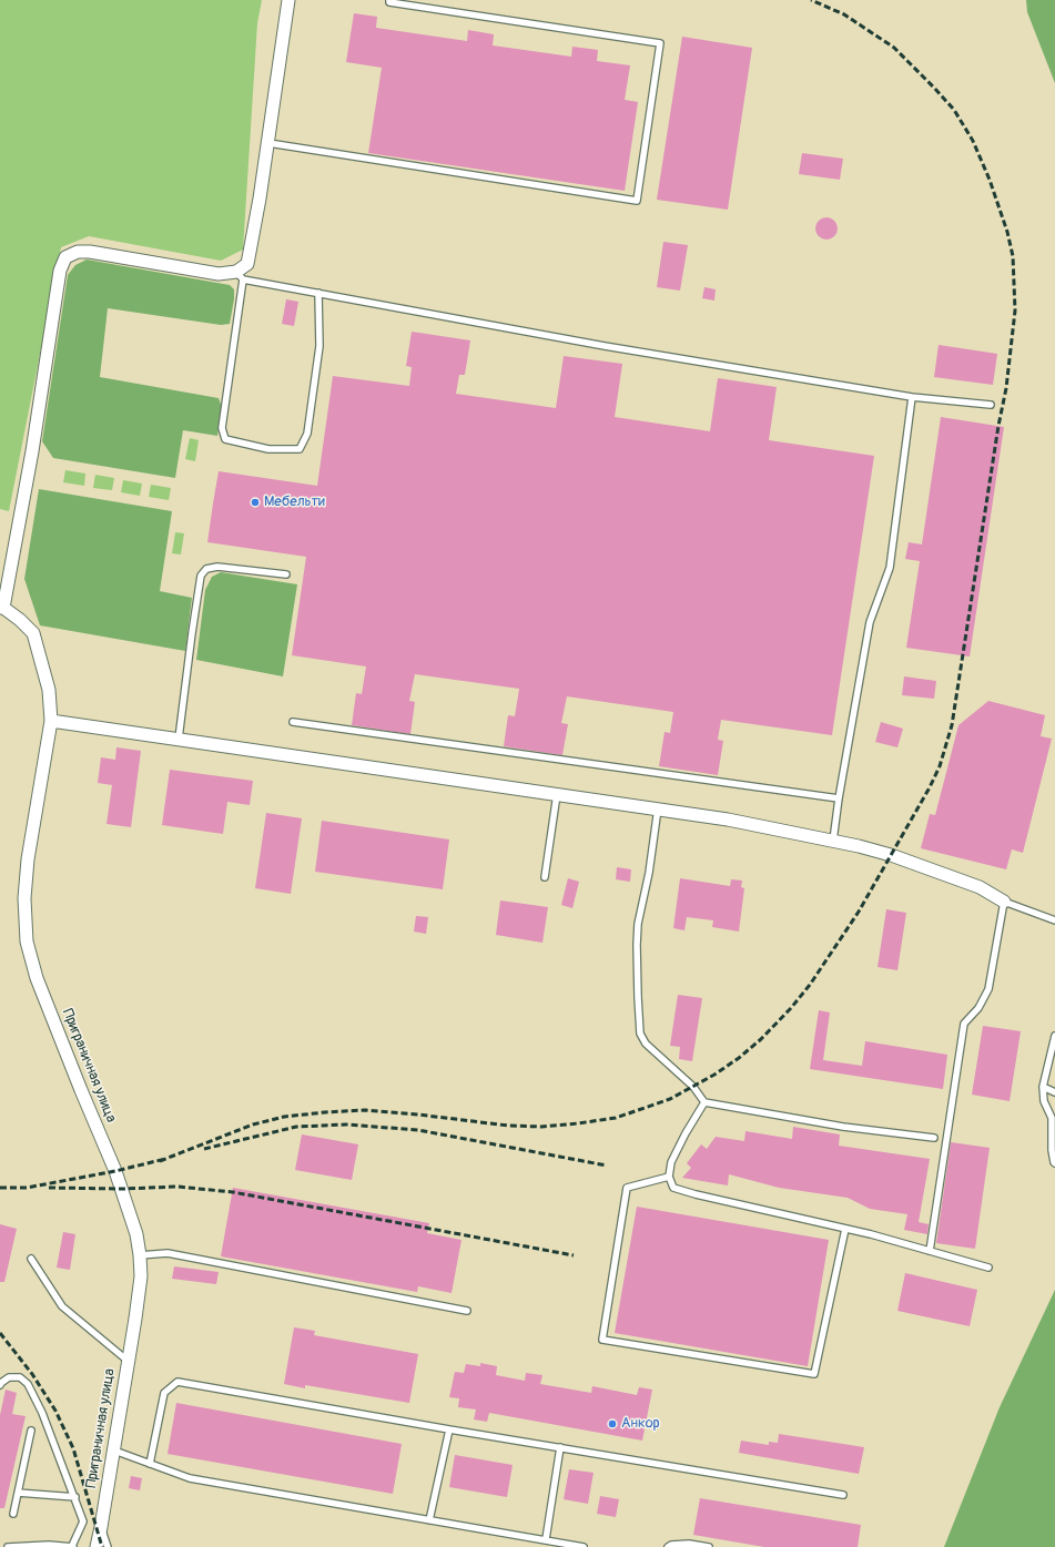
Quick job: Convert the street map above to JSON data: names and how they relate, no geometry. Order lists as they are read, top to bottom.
{
  "streets": {
    "street": ["Приграничная улица"]
  },
  "places": ["Мебельти", "Анкор"]
}
